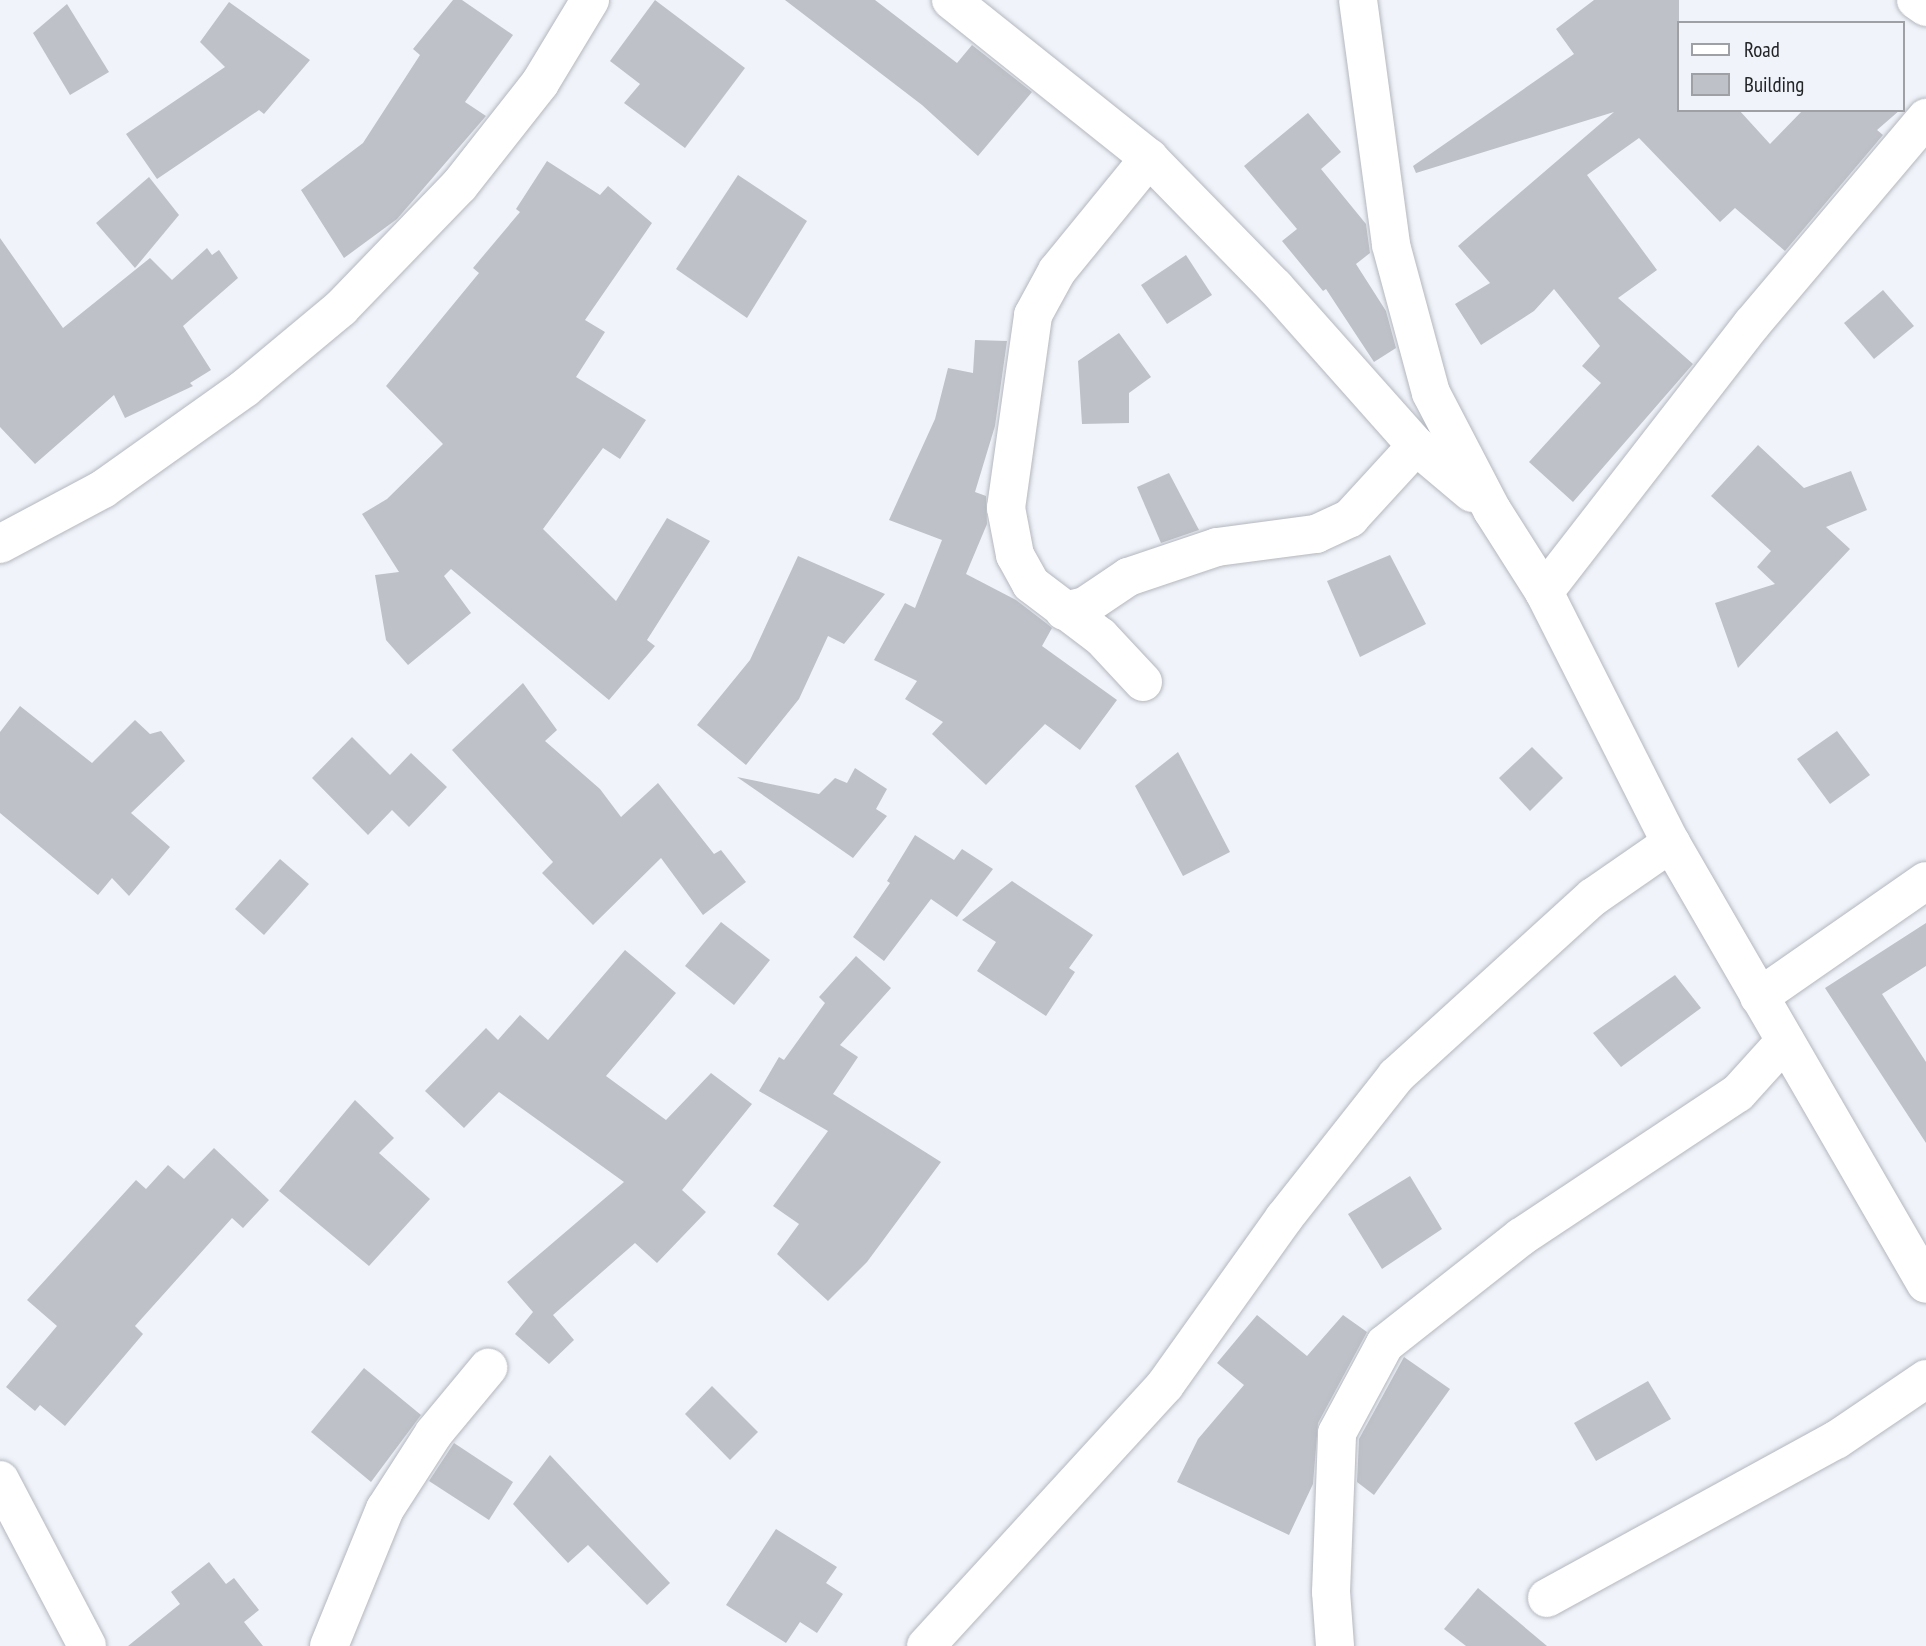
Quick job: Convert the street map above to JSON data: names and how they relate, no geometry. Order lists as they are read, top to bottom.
{
  "legend": ["Road", "Building"]
}
